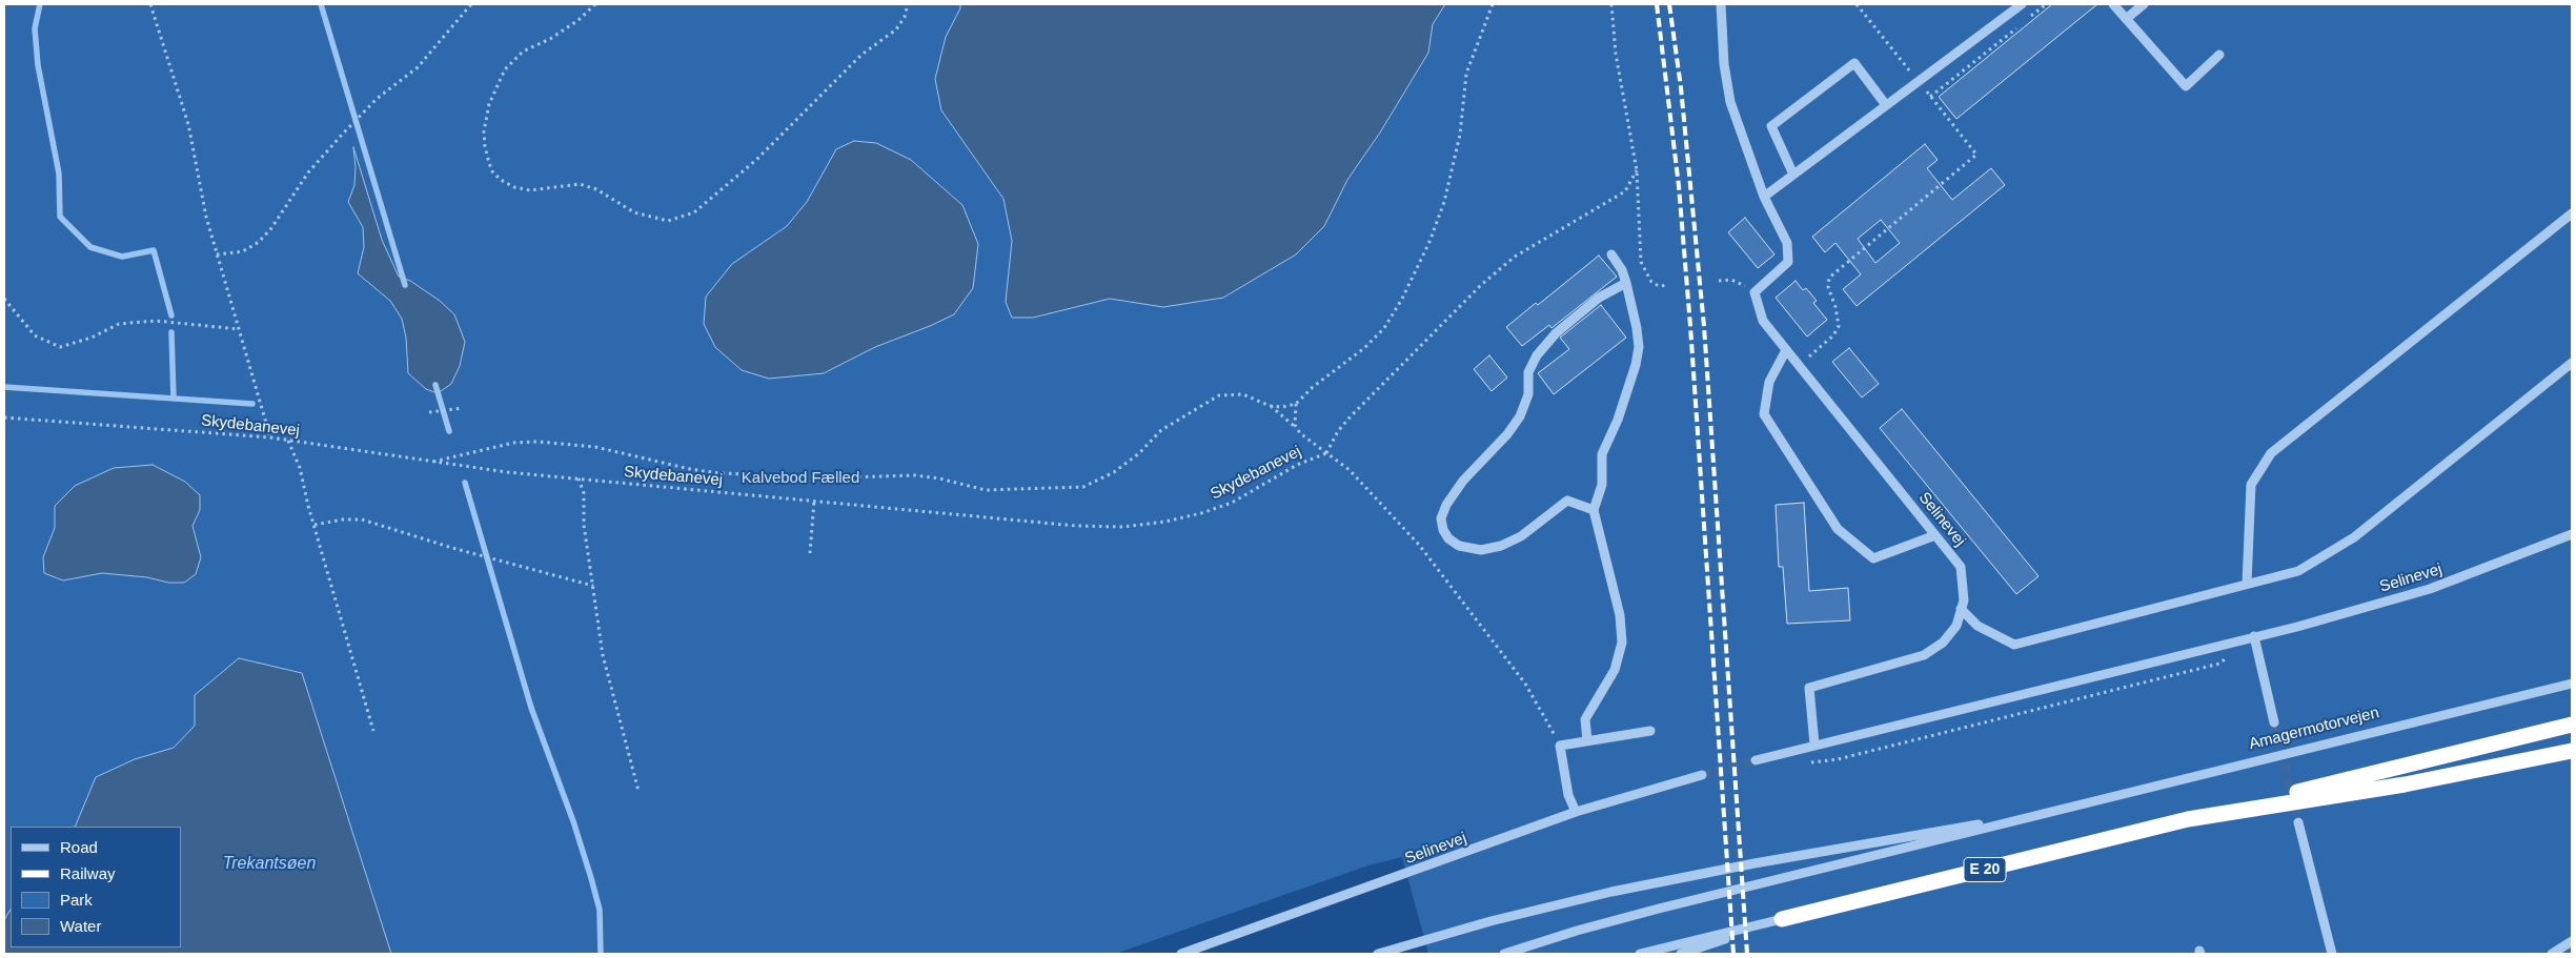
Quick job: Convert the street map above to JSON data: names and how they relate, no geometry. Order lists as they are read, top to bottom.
{
  "streets": {
    "highway": ["E 20"],
    "street": ["Selinevej", "Amagermotorvejen"],
    "path": ["Skydebanevej"]
  },
  "water": ["Trekantsøen"],
  "parks": ["Kalvebod Fælled"],
  "legend": [
    "Road",
    "Railway",
    "Park",
    "Water"
  ]
}
